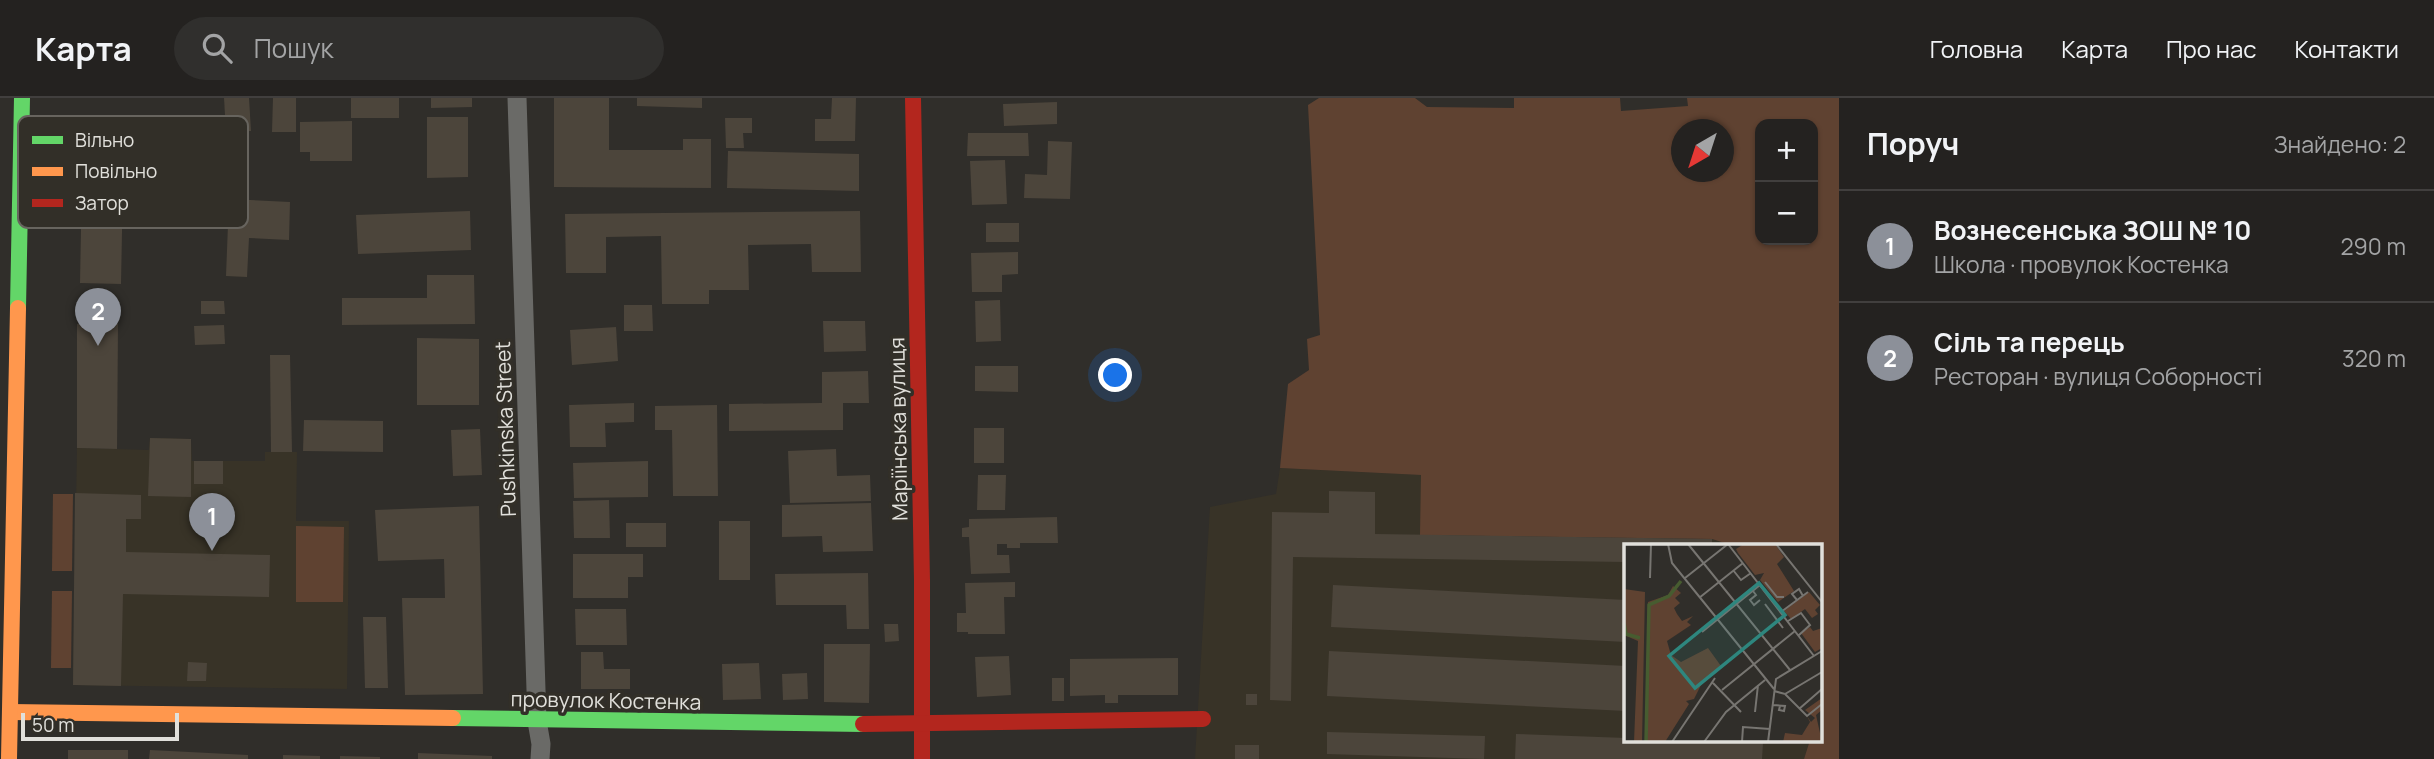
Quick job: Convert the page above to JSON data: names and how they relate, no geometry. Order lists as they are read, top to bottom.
{
  "streets": {
    "main road": ["Маріїнська вулиця", "провулок Костенка"],
    "street": ["Pushkinska Street"]
  },
  "crossings": [
    ["Pushkinska Street", "провулок Костенка"],
    ["Маріїнська вулиця", "провулок Костенка"]
  ],
  "legend": ["Вільно", "Повільно", "Затор"],
  "scale_bar": "50 m",
  "north": "bottom left",
  "page": {
    "header": "Карта",
    "search": "Пошук",
    "nav": [
      "Головна",
      "Карта",
      "Про нас",
      "Контакти"
    ],
    "heading": ["Поруч", "Знайдено: 2"],
    "map_buttons": ["+", "−"],
    "list": [
      {
        "mark": "1",
        "name": "Вознесенська ЗОШ № 10",
        "note": "Школа · провулок Костенка",
        "value": "290 m"
      },
      {
        "mark": "2",
        "name": "Сіль та перець",
        "note": "Ресторан · вулиця Соборності",
        "value": "320 m"
      }
    ],
    "pins": ["2", "1"],
    "scale": "50 m"
  }
}
